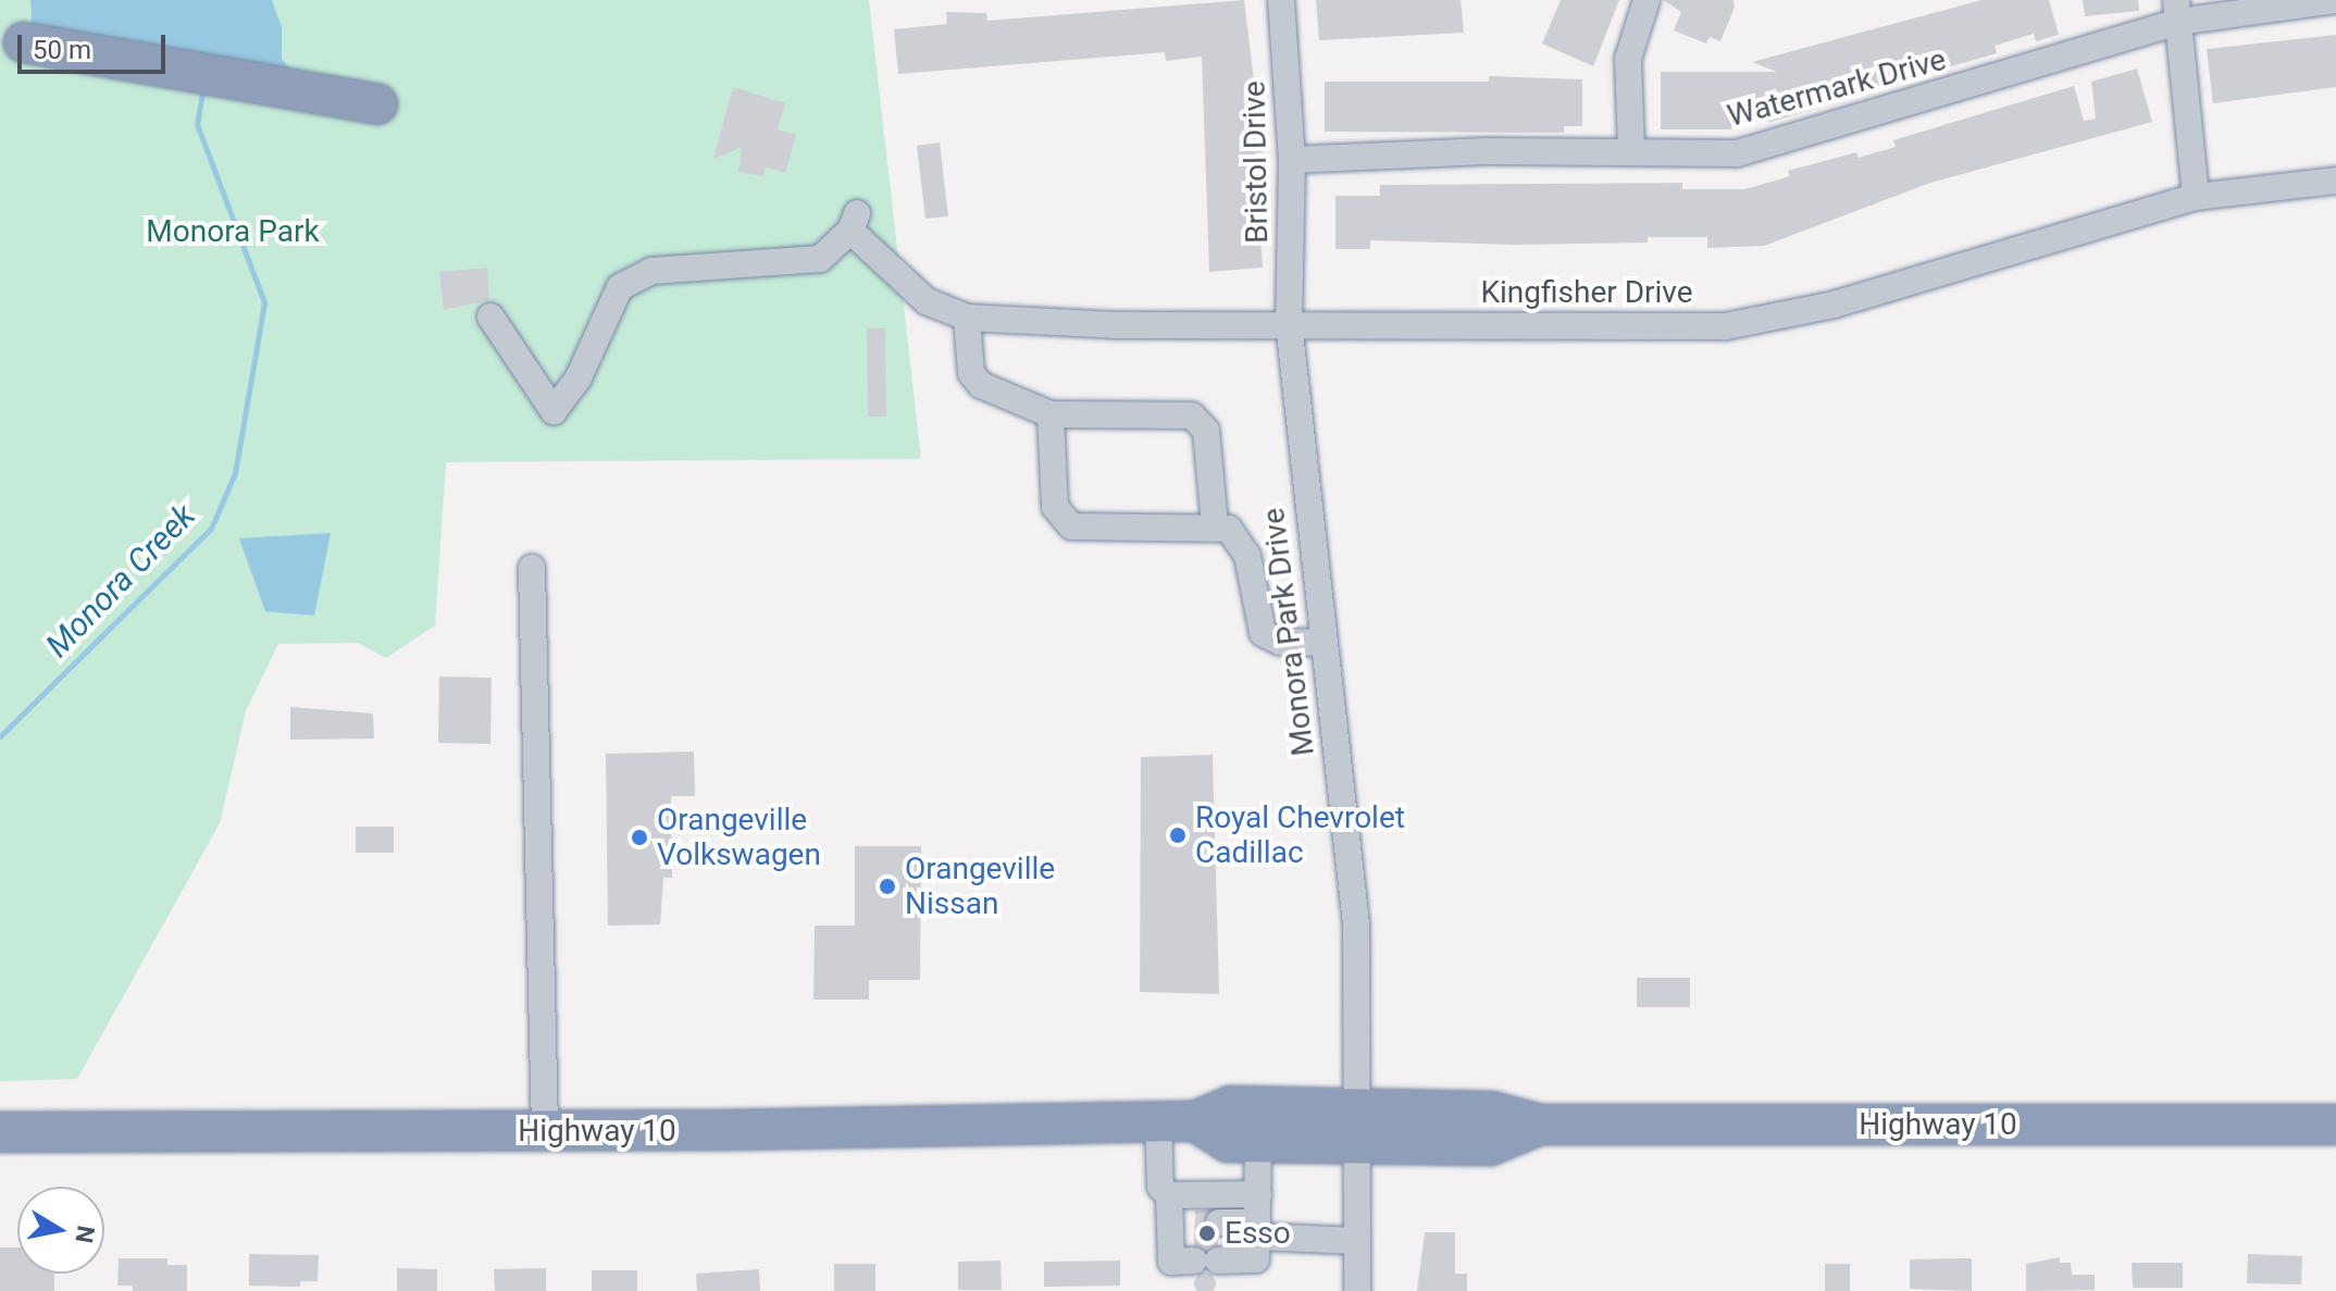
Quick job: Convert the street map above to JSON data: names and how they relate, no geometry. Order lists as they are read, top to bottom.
{
  "streets": {
    "highway": ["Highway 10"],
    "street": [
      "Watermark Drive",
      "Bristol Drive",
      "Kingfisher Drive",
      "Monora Park Drive"
    ]
  },
  "crossings": [
    ["Watermark Drive", "Bristol Drive"],
    ["Bristol Drive", "Kingfisher Drive"],
    ["Bristol Drive", "Monora Park Drive"],
    ["Kingfisher Drive", "Monora Park Drive"],
    ["Monora Park Drive", "Highway 10"]
  ],
  "water": ["Monora Creek"],
  "parks": ["Monora Park"],
  "places": [
    "Royal Chevrolet Cadillac",
    "Orangeville Volkswagen",
    "Orangeville Nissan",
    "Esso"
  ],
  "scale_bar": "50 m",
  "north": "right"
}
